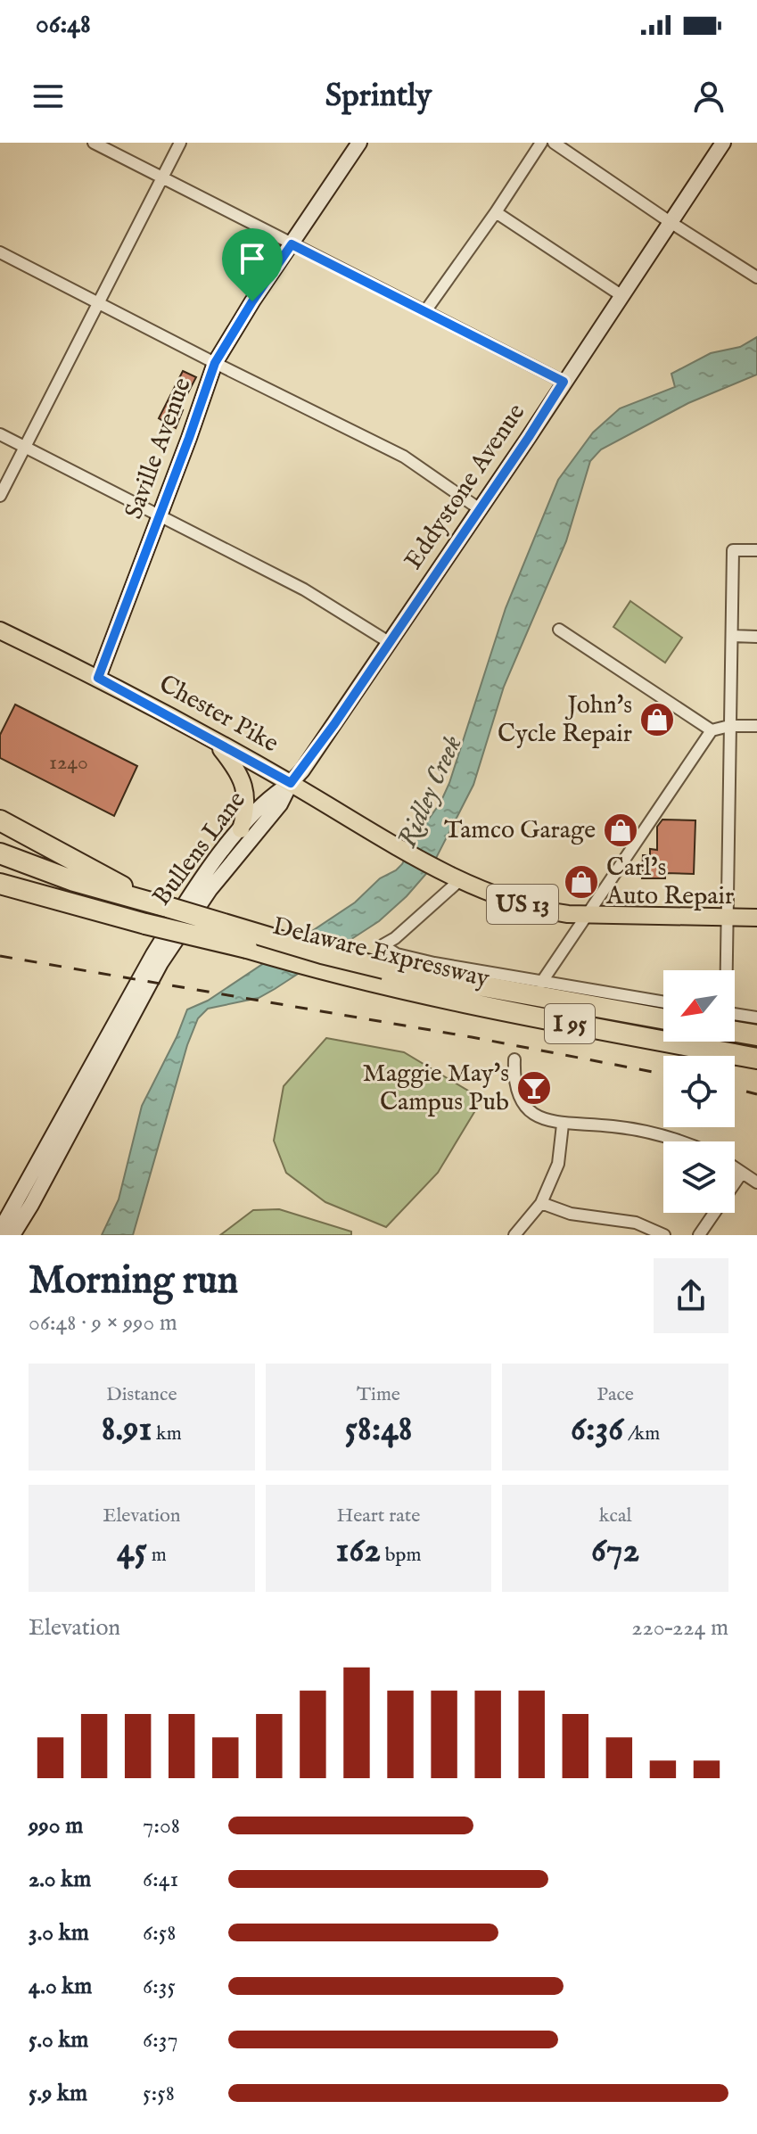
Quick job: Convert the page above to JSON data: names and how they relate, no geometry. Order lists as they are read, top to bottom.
{
  "streets": {
    "highway": ["Delaware Expressway", "I 95"],
    "main road": ["Chester Pike", "US 13"],
    "street": ["Saville Avenue", "Eddystone Avenue", "Bullens Lane"]
  },
  "crossings": [
    ["Saville Avenue", "Chester Pike"],
    ["Eddystone Avenue", "Chester Pike"],
    ["Eddystone Avenue", "Bullens Lane"],
    ["Chester Pike", "Bullens Lane"],
    ["Chester Pike", "US 13"]
  ],
  "water": ["Ridley Creek"],
  "places": {
    "shop": ["John's Cycle Repair", "Tamco Garage", "Carl's Auto Repair"],
    "bar": ["Maggie May's Campus Pub"]
  },
  "house_numbers": ["1240"],
  "north": "bottom left",
  "page": {
    "status": "06:48",
    "header": "Sprintly",
    "heading": ["Morning run", "06:48 · 9 × 990 m"],
    "stats": [
      ["Distance", "8.91 km"],
      ["Time", "58:48"],
      ["Pace", "6:36 /km"],
      ["Elevation", "45 m"],
      ["Heart rate", "162 bpm"],
      ["kcal", "672"]
    ],
    "chart": ["Elevation", "220–224 m"],
    "list": [
      {
        "name": "990 m",
        "note": "7:08"
      },
      {
        "name": "2.0 km",
        "note": "6:41"
      },
      {
        "name": "3.0 km",
        "note": "6:58"
      },
      {
        "name": "4.0 km",
        "note": "6:35"
      },
      {
        "name": "5.0 km",
        "note": "6:37"
      },
      {
        "name": "5.9 km",
        "note": "5:58"
      }
    ]
  }
}
